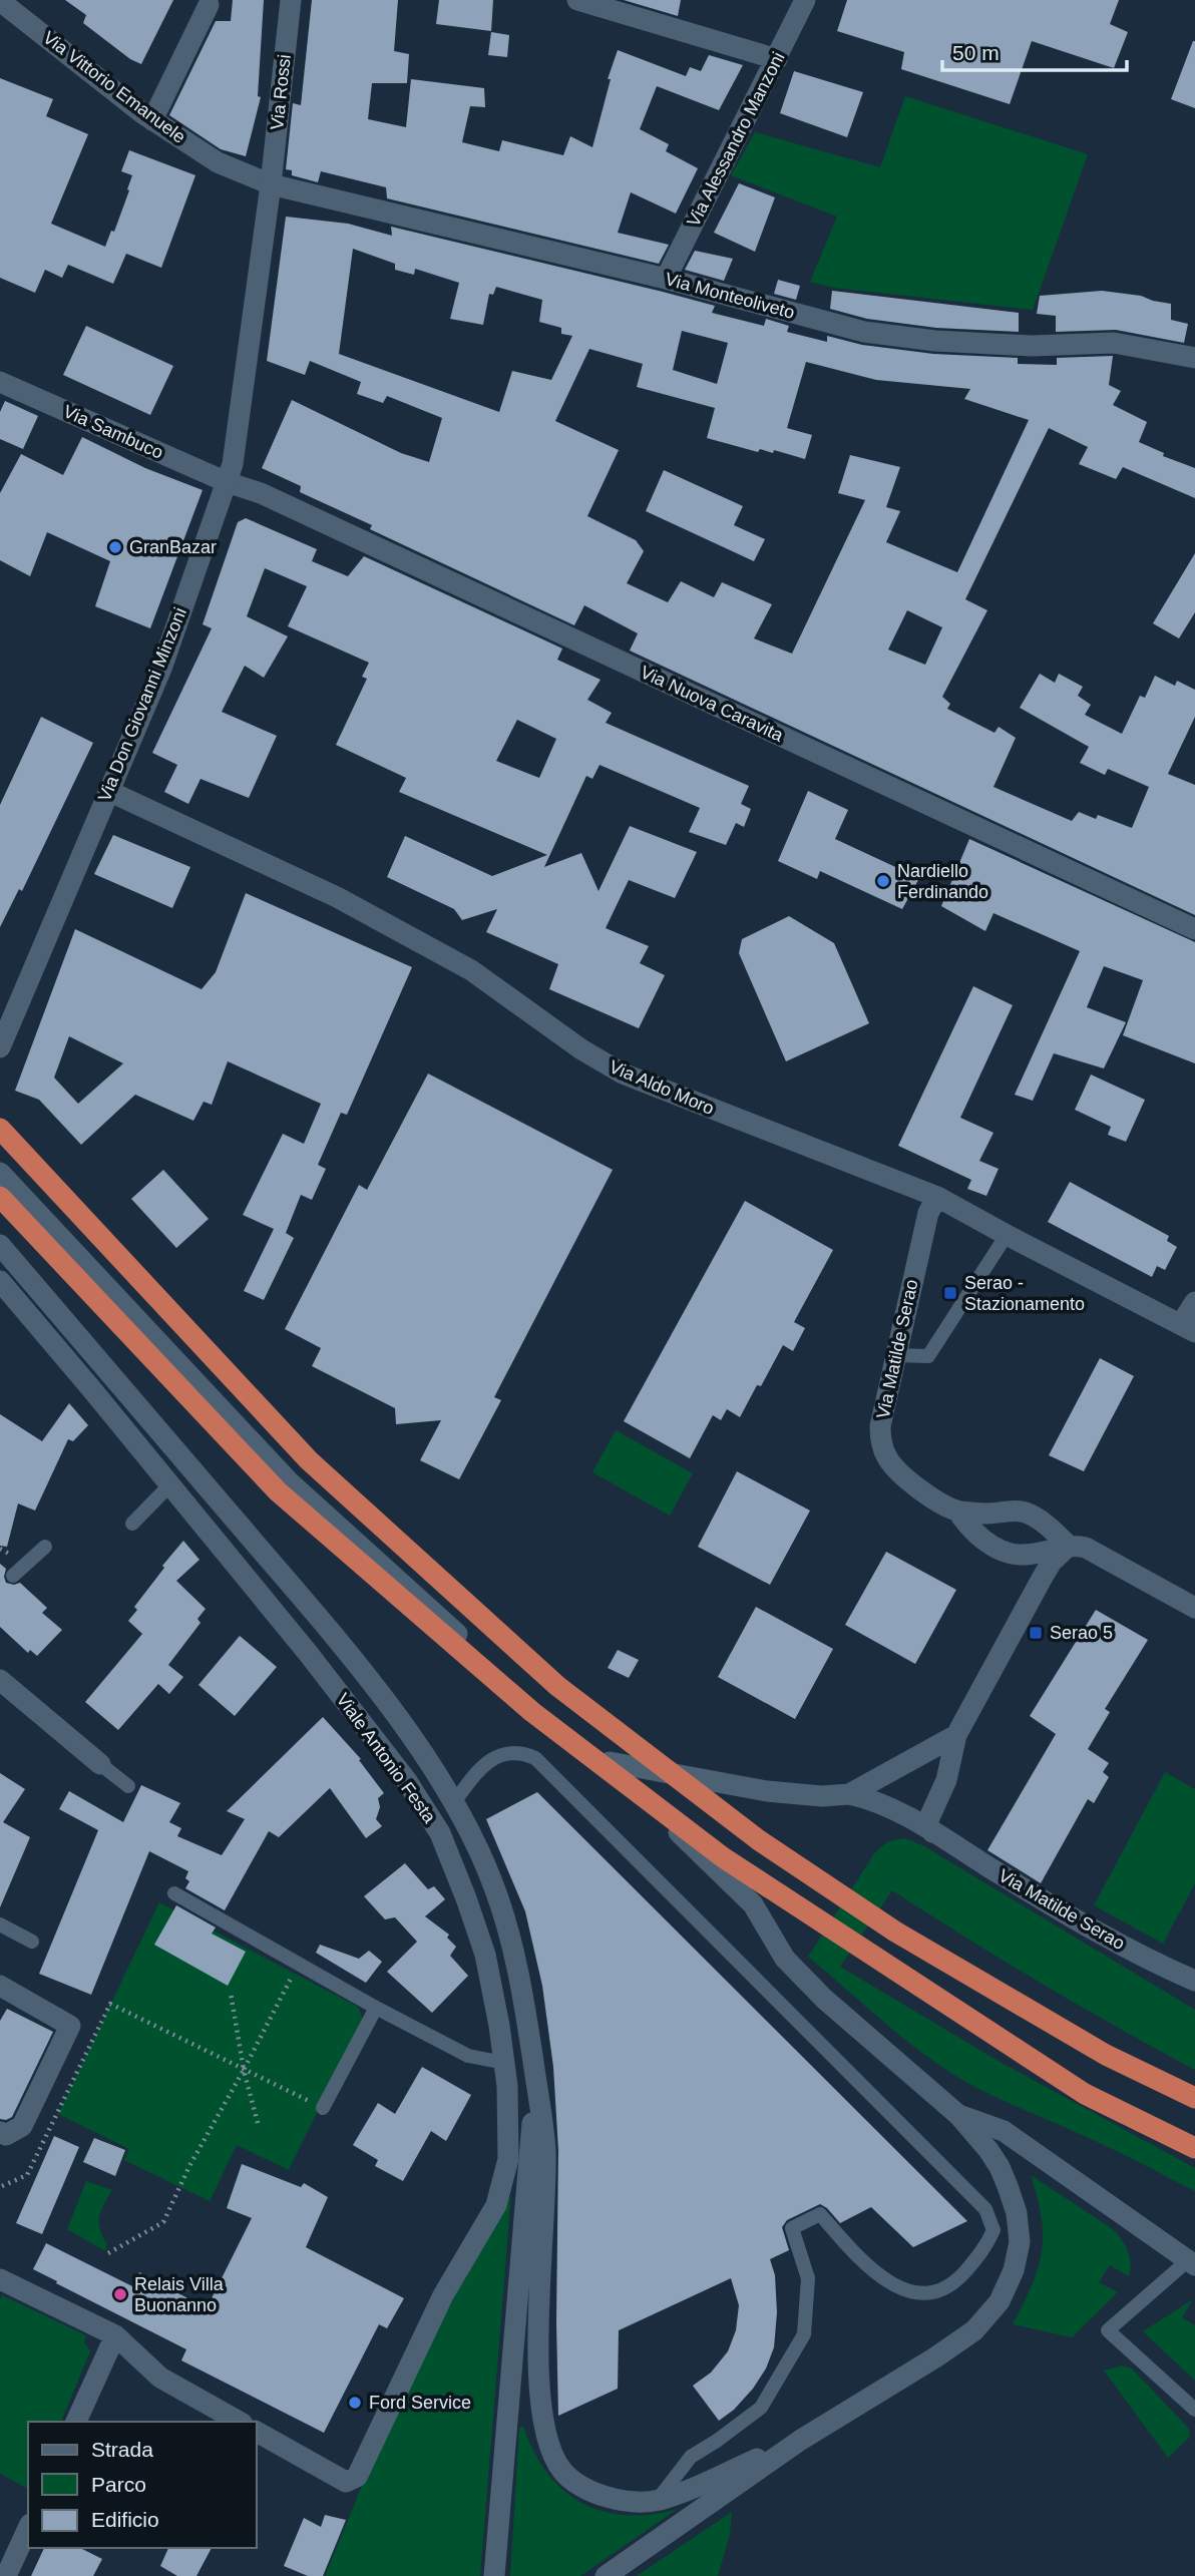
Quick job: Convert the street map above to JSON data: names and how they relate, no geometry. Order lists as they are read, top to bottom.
{
  "streets": {
    "street": [
      "Via Vittorio Emanuele",
      "Via Rossi",
      "Via Alessandro Manzoni",
      "Via Monteoliveto",
      "Via Sambuco",
      "Via Nuova Caravita",
      "Via Don Giovanni Minzoni",
      "Via Aldo Moro",
      "Via Matilde Serao",
      "Viale Antonio Festa"
    ]
  },
  "crossings": [
    ["Via Vittorio Emanuele", "Via Rossi"],
    ["Via Vittorio Emanuele", "Via Monteoliveto"],
    ["Via Vittorio Emanuele", "Via Don Giovanni Minzoni"],
    ["Via Rossi", "Via Monteoliveto"],
    ["Via Rossi", "Via Don Giovanni Minzoni"],
    ["Via Alessandro Manzoni", "Via Monteoliveto"],
    ["Via Monteoliveto", "Via Don Giovanni Minzoni"],
    ["Via Sambuco", "Via Nuova Caravita"],
    ["Via Sambuco", "Via Don Giovanni Minzoni"],
    ["Via Nuova Caravita", "Via Don Giovanni Minzoni"],
    ["Via Don Giovanni Minzoni", "Via Aldo Moro"],
    ["Via Aldo Moro", "Via Matilde Serao"]
  ],
  "places": {
    "other": [
      "GranBazar",
      "Nardiello Ferdinando",
      "Relais Villa Buonanno",
      "Ford Service"
    ],
    "transit": ["Serao - Stazionamento", "Serao 5"]
  },
  "legend": ["Strada", "Parco", "Edificio"],
  "scale_bar": "50 m"
}
